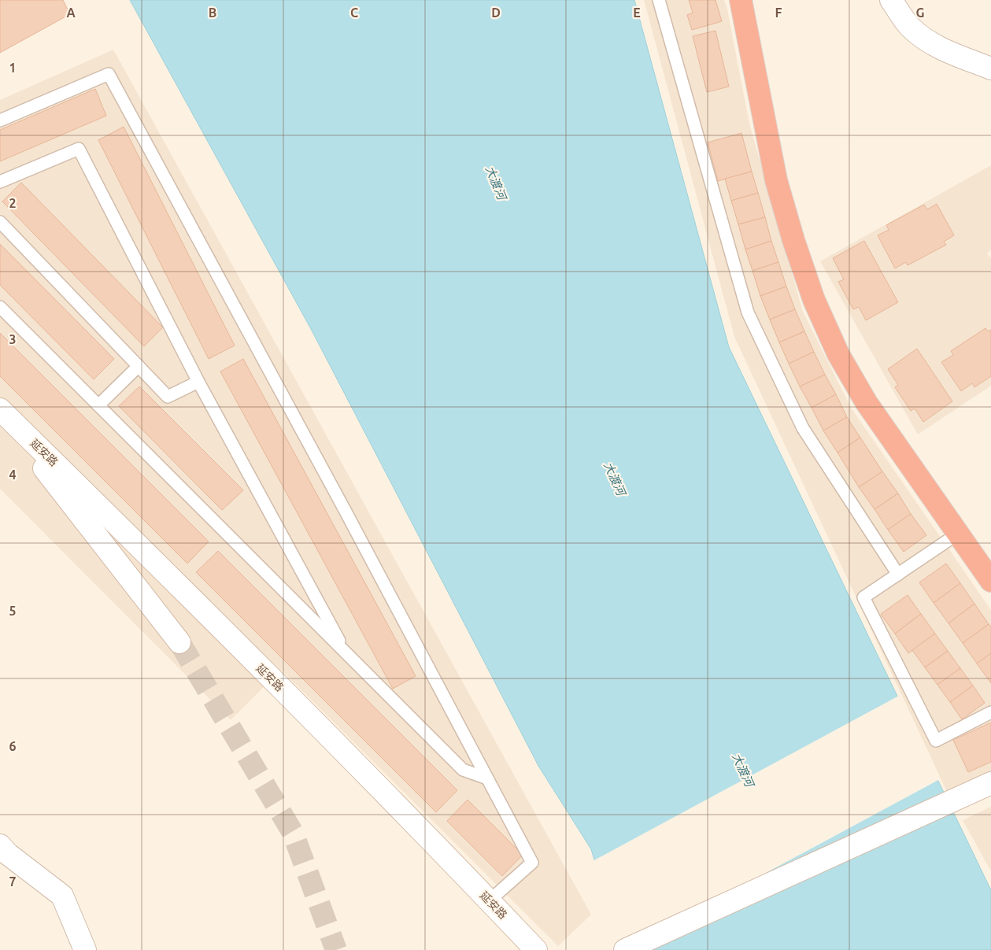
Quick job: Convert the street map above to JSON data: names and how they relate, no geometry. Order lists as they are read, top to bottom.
{
  "streets": {
    "main road": ["延安路"]
  },
  "water": ["大渡河"],
  "grid": {
    "columns": [
      "A",
      "B",
      "C",
      "D",
      "E",
      "F",
      "G"
    ],
    "rows": [
      "1",
      "2",
      "3",
      "4",
      "5",
      "6",
      "7"
    ]
  }
}
